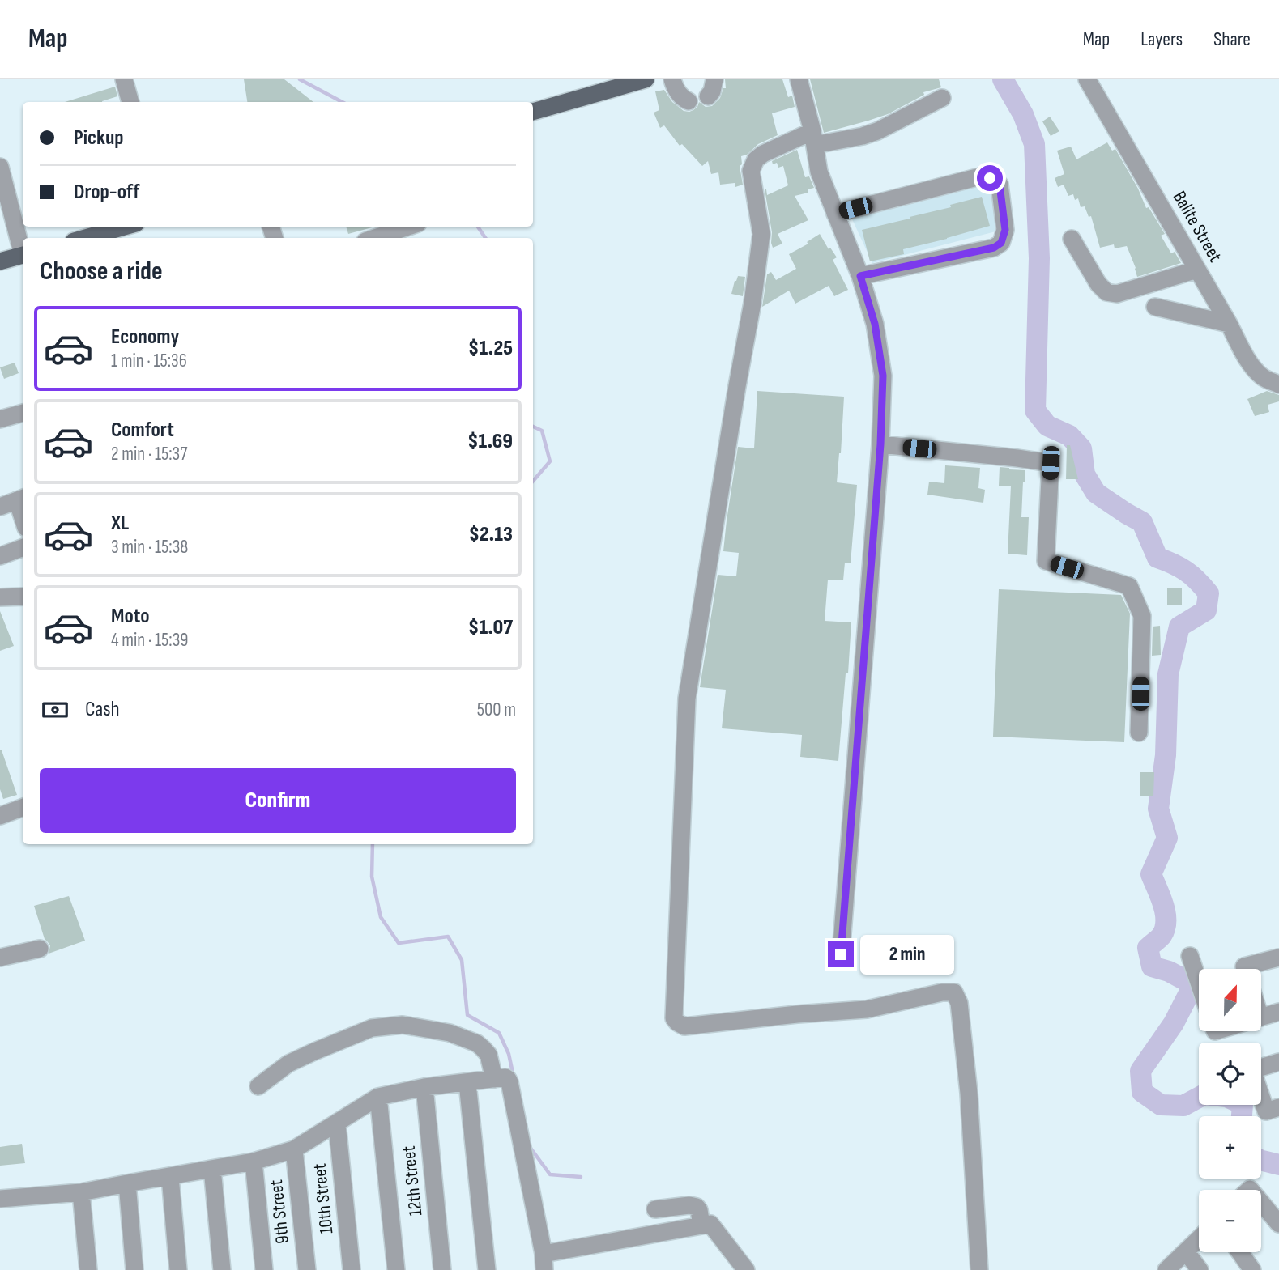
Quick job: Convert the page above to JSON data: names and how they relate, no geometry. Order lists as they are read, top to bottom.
{
  "streets": {
    "street": [
      "Balite Street",
      "12th Street",
      "10th Street",
      "9th Street"
    ]
  },
  "north": "top",
  "page": {
    "header": "Map",
    "nav": ["Map", "Layers", "Share"],
    "banner": ["Pickup", "Drop-off"],
    "heading": "Choose a ride",
    "list": [
      {
        "name": "Economy",
        "note": "1 min · 15:36",
        "value": "$1.25"
      },
      {
        "name": "Comfort",
        "note": "2 min · 15:37",
        "value": "$1.69"
      },
      {
        "name": "XL",
        "note": "3 min · 15:38",
        "value": "$2.13"
      },
      {
        "name": "Moto",
        "note": "4 min · 15:39",
        "value": "$1.07"
      }
    ],
    "pay": ["Cash", "500 m"],
    "buttons": "Confirm",
    "bubble": "2 min",
    "map_buttons": ["+", "−"]
  }
}
